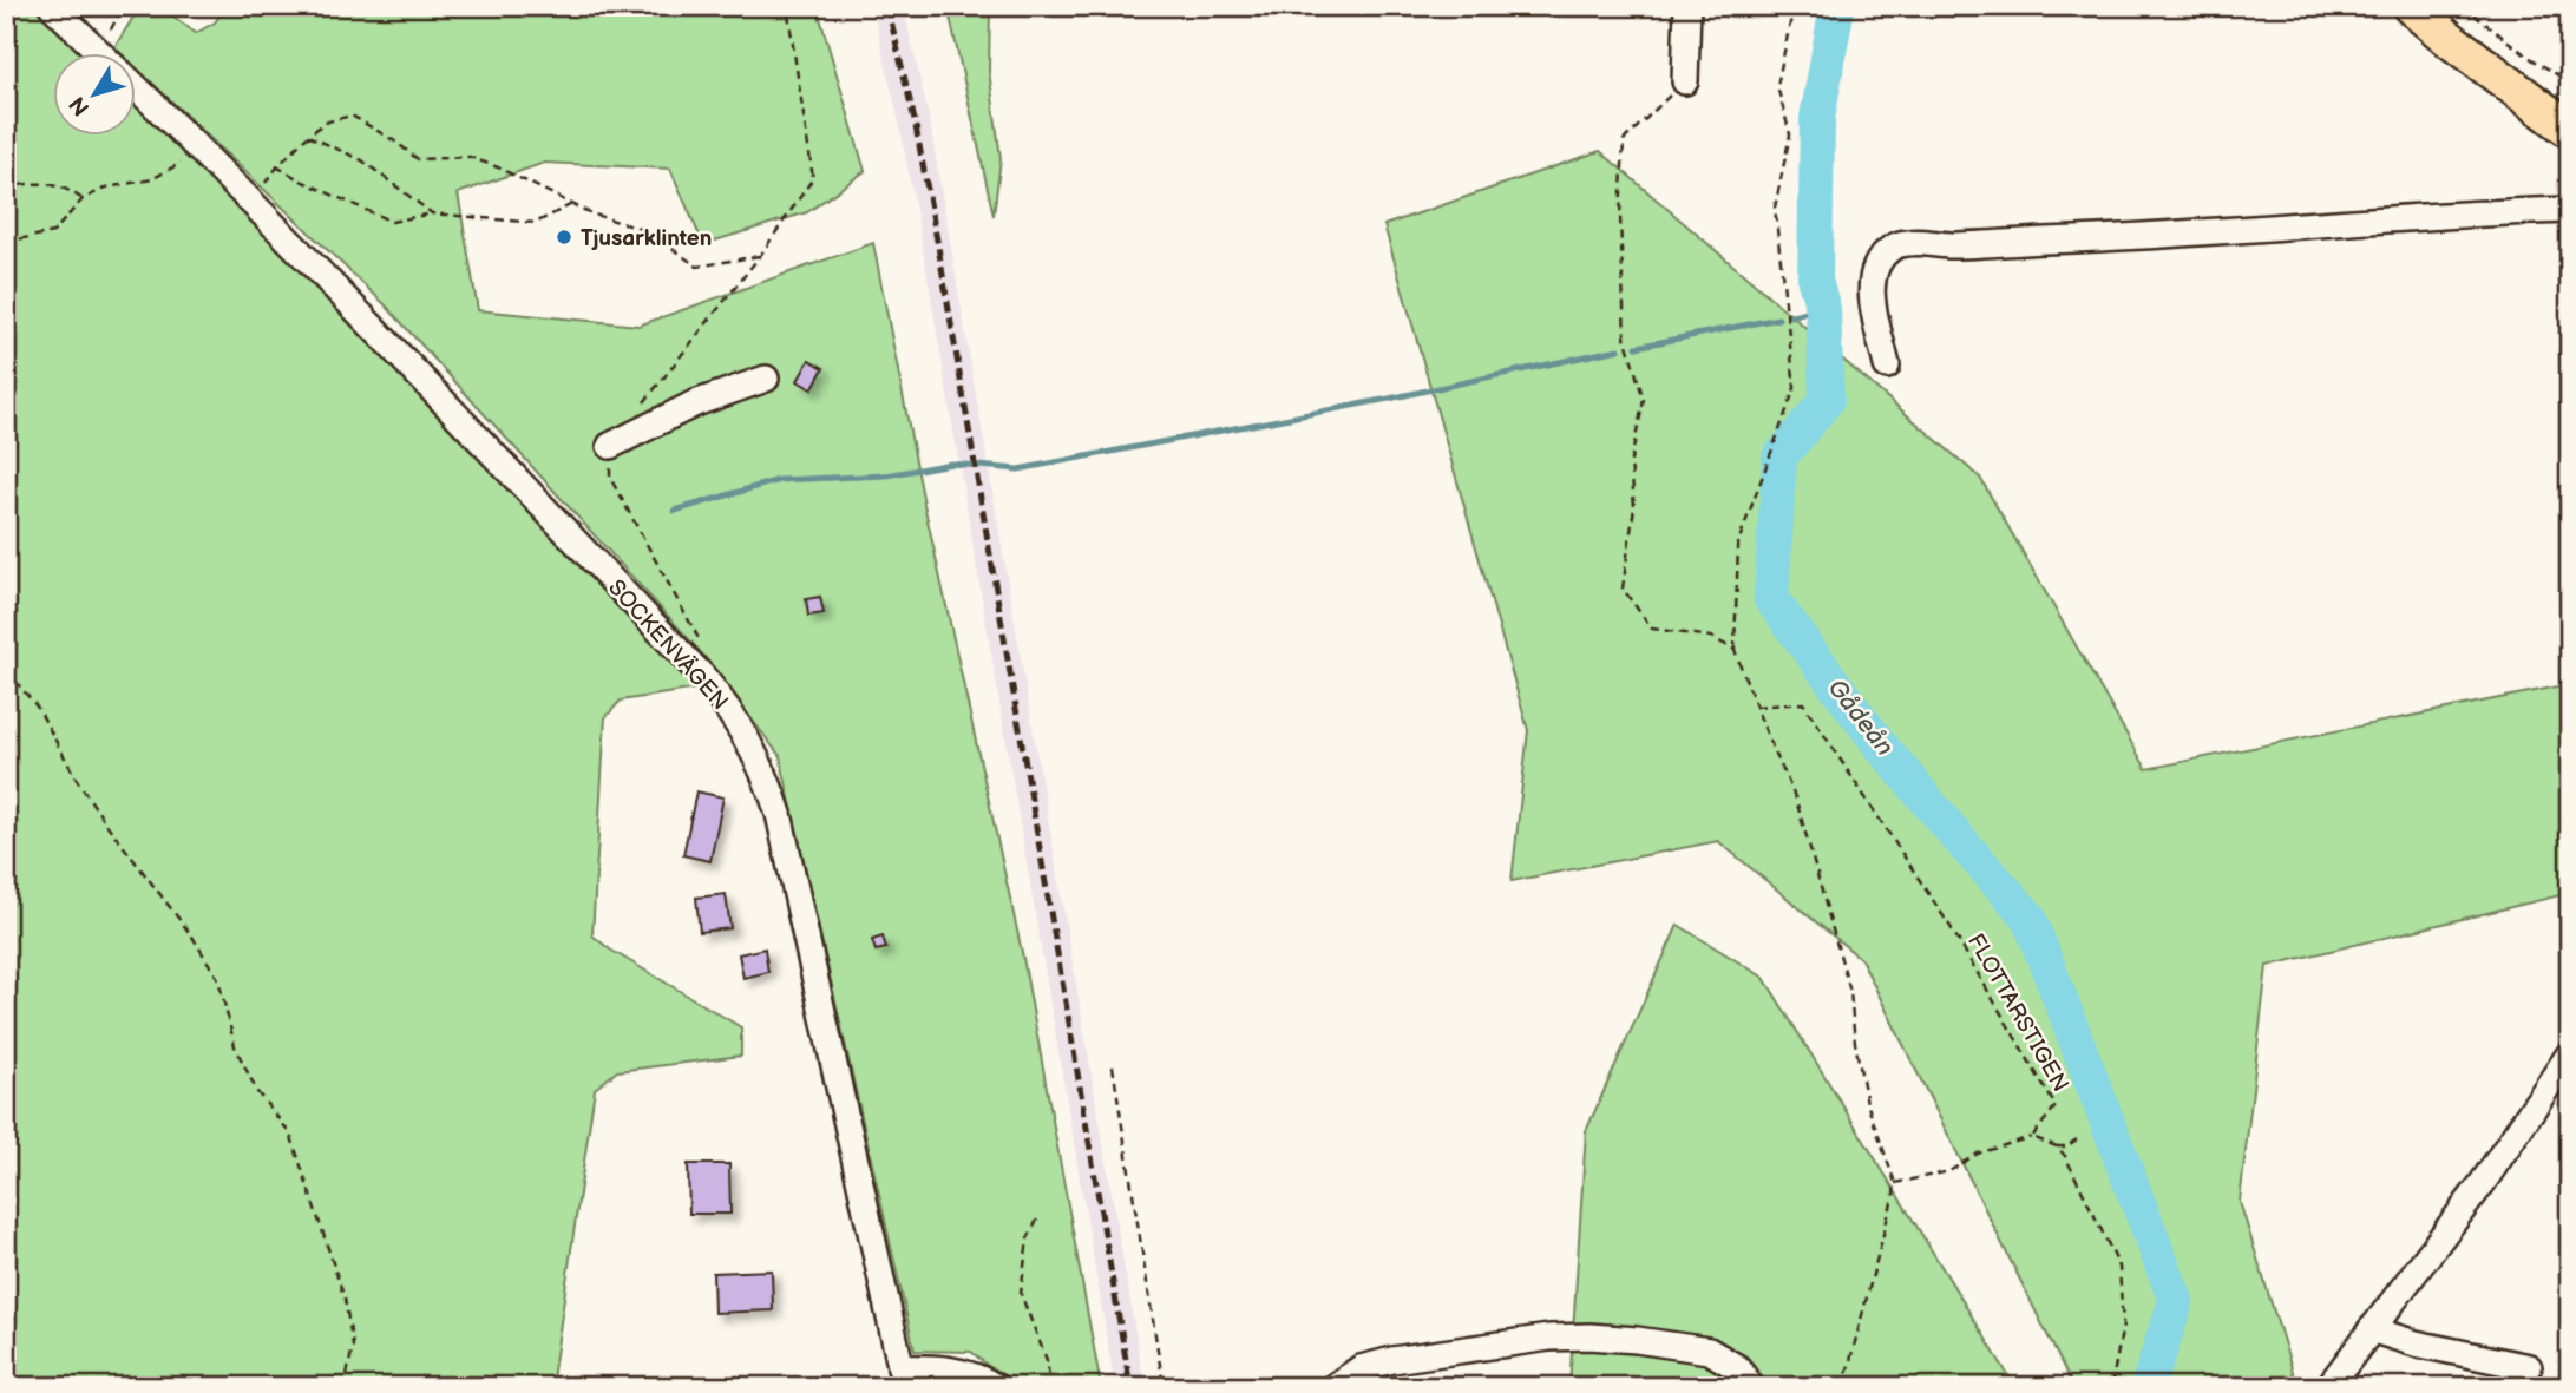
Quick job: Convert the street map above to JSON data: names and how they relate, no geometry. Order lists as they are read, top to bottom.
{
  "streets": {
    "street": ["SOCKENVÄGEN"],
    "path": ["FLOTTARSTIGEN"]
  },
  "water": ["Gådeån"],
  "places": ["Tjusarklinten"],
  "north": "bottom left"
}
